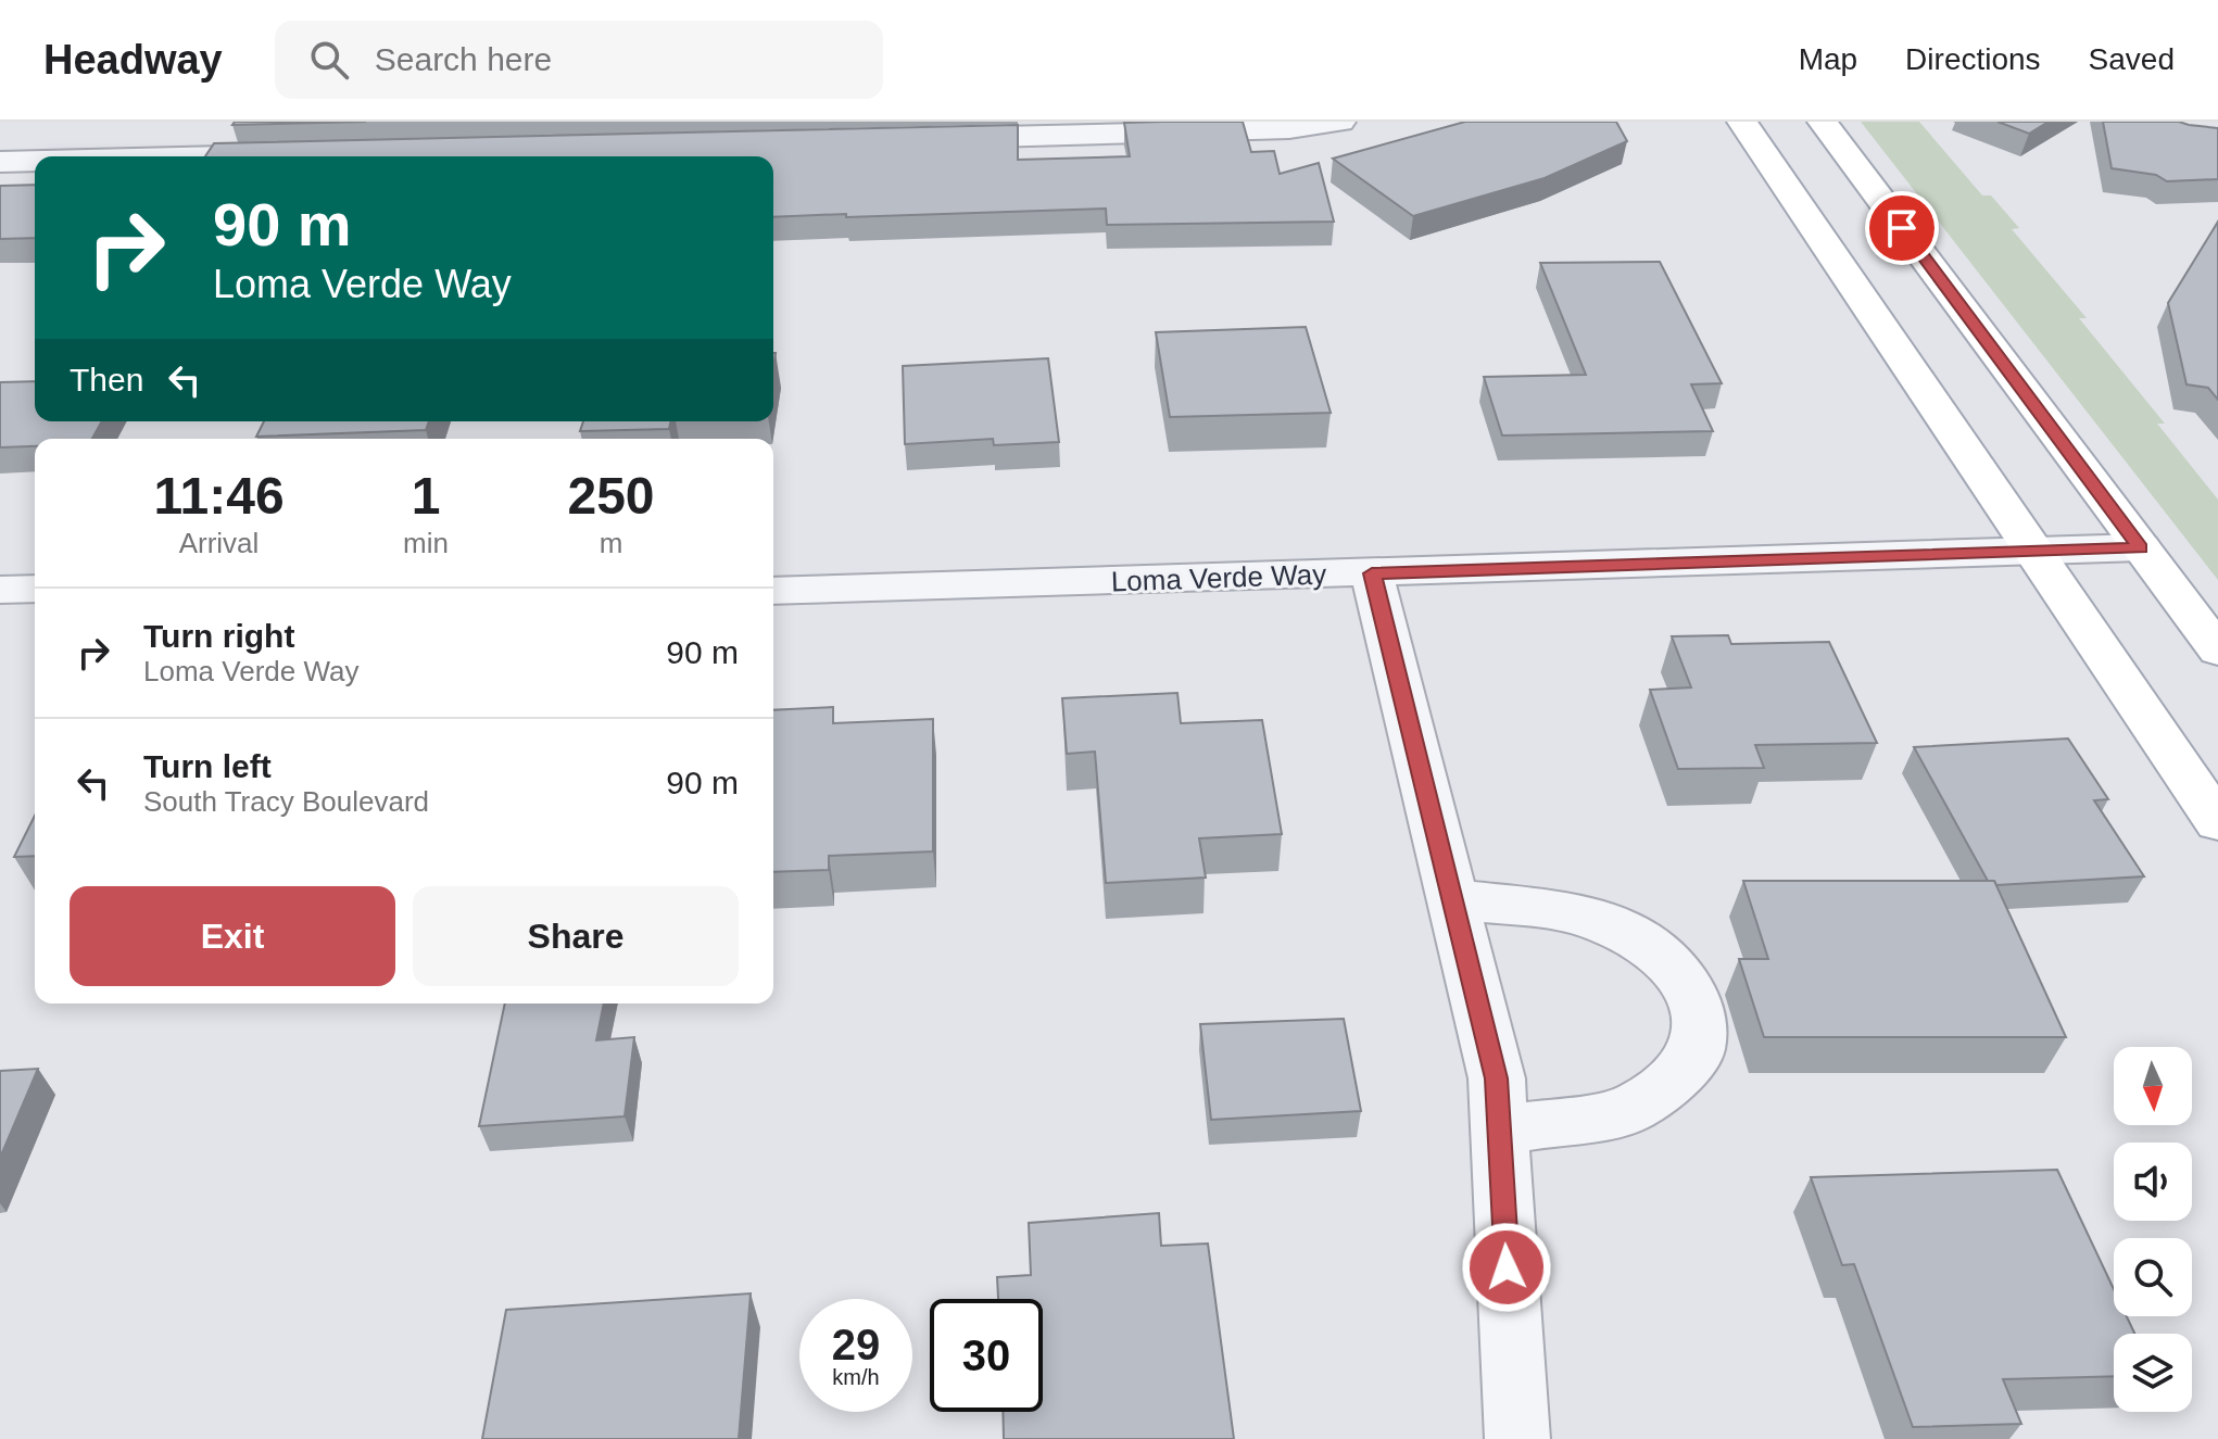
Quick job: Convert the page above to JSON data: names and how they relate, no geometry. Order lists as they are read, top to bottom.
{
  "streets": {
    "street": ["Loma Verde Way"]
  },
  "north": "bottom",
  "page": {
    "header": "Headway",
    "search": "Search here",
    "nav": ["Map", "Directions", "Saved"],
    "turn": ["90 m", "Loma Verde Way"],
    "then": "Then",
    "eta": [
      "11:46",
      "Arrival",
      "1",
      "min",
      "250",
      "m"
    ],
    "list": [
      {
        "name": "Turn right",
        "note": "Loma Verde Way",
        "value": "90 m"
      },
      {
        "name": "Turn left",
        "note": "South Tracy Boulevard",
        "value": "90 m"
      }
    ],
    "buttons": ["Exit", "Share"],
    "speed": "29 km/h",
    "limit": "30"
  }
}
